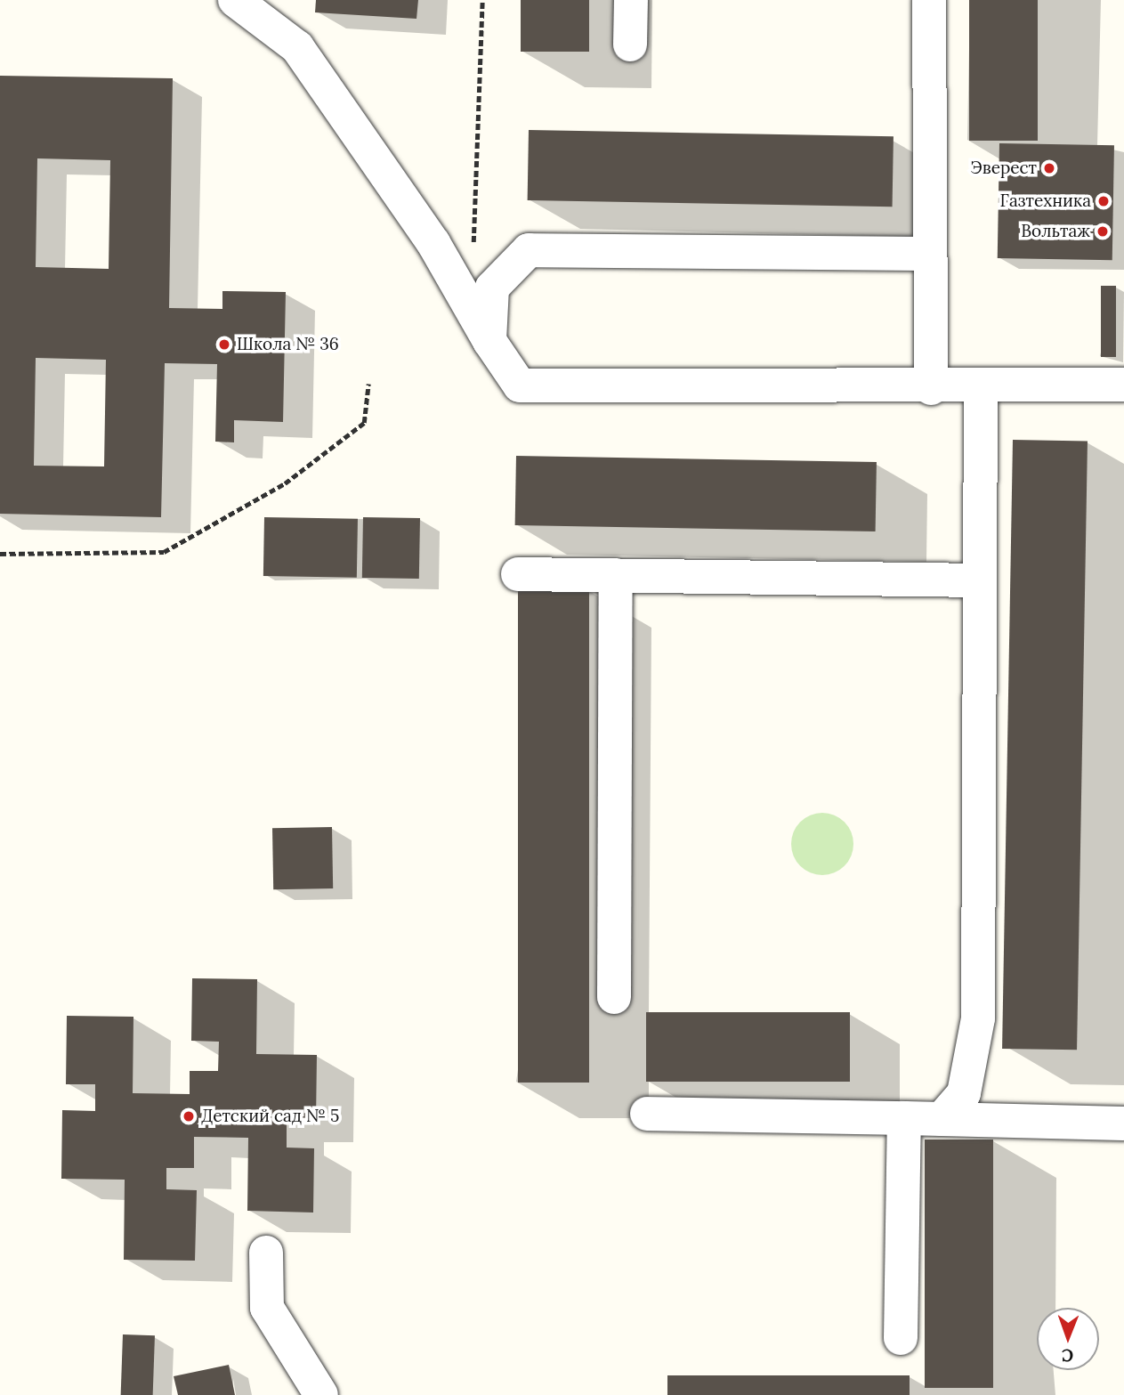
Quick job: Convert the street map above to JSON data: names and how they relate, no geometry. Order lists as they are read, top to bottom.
{
  "places": [
    "Эверест",
    "Газтехника",
    "Вольтаж",
    "Школа № 36",
    "Детский сад № 5"
  ],
  "north": "bottom"
}
